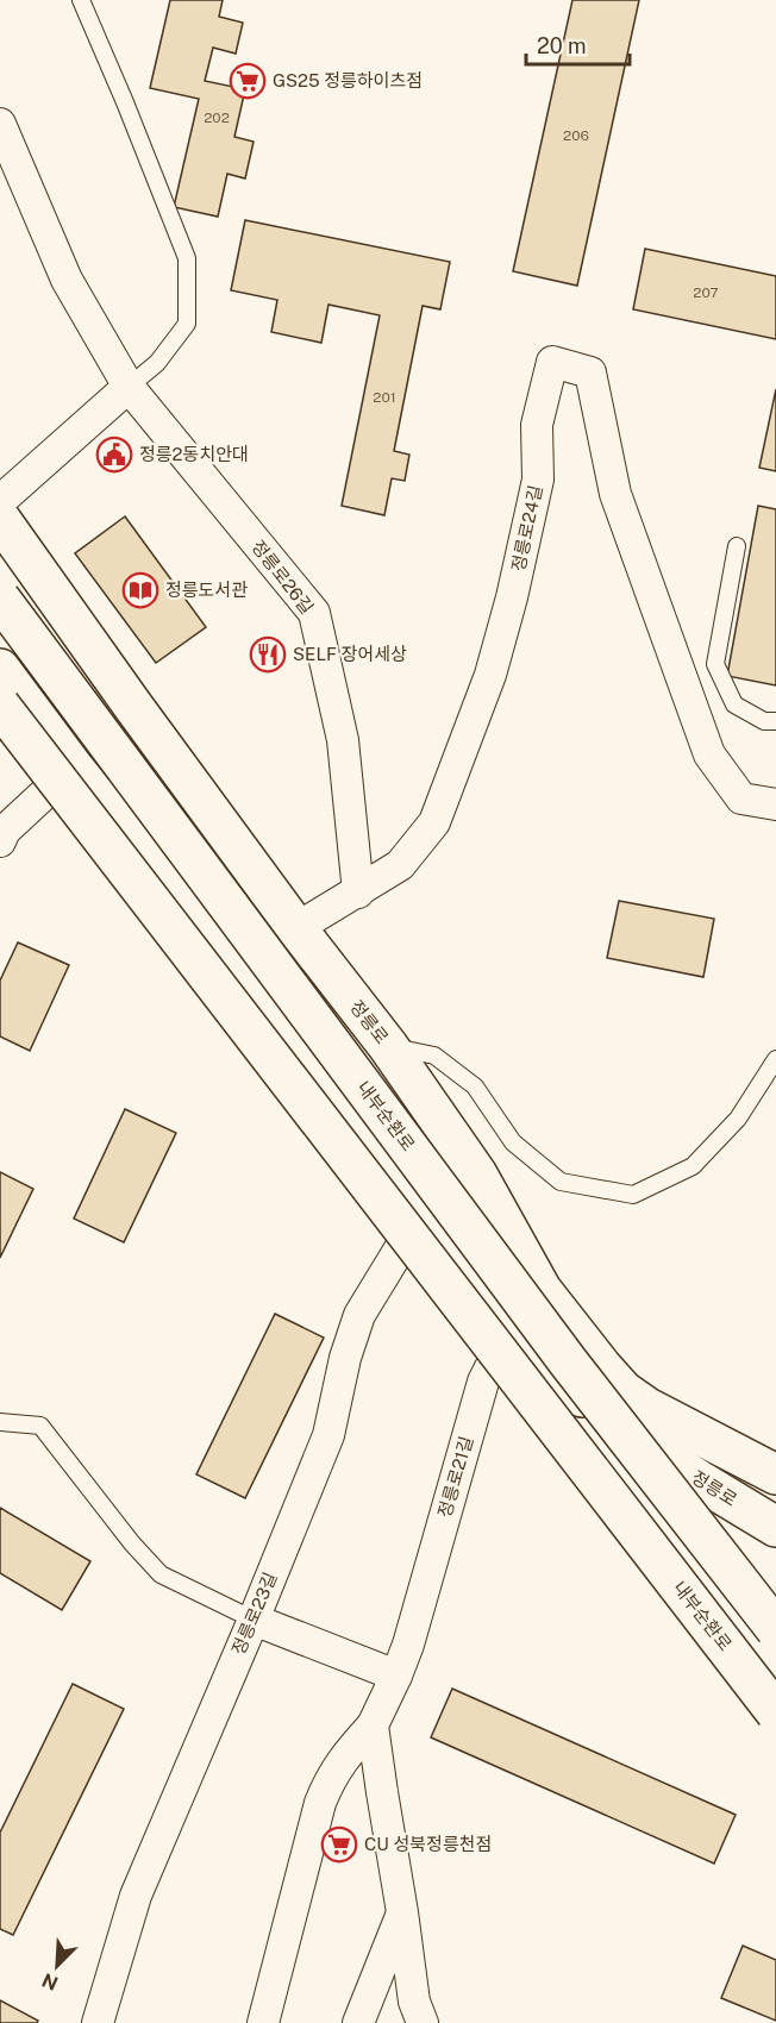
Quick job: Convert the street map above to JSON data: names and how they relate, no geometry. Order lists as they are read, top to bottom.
{
  "streets": {
    "main road": ["정릉로", "내부순환로"],
    "street": [
      "정릉로24길",
      "정릉로26길",
      "정릉로21길",
      "정릉로23길"
    ]
  },
  "crossings": [
    ["정릉로24길", "정릉로26길"],
    ["정릉로24길", "정릉로"],
    ["정릉로", "내부순환로"],
    ["정릉로", "정릉로21길"],
    ["정릉로", "정릉로23길"]
  ],
  "places": {
    "supermarket": ["GS25 정릉하이츠점", "CU 성북정릉천점"],
    "public building": ["정릉2동치안대"],
    "library": ["정릉도서관"],
    "restaurant": ["SELF 장어세상"]
  },
  "house_numbers": [
    "202",
    "206",
    "207",
    "201"
  ],
  "scale_bar": "20 m",
  "north": "bottom left"
}
